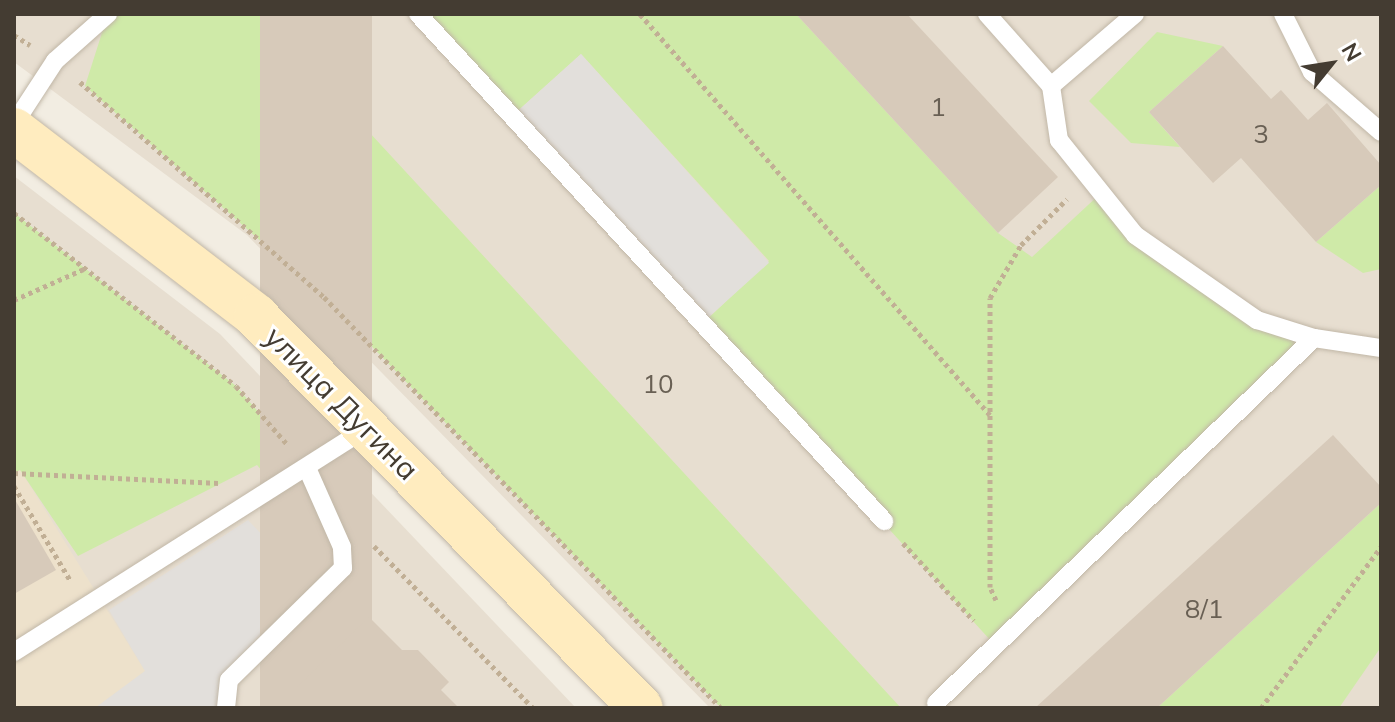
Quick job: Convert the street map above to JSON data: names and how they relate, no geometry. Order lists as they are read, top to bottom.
{
  "streets": {
    "main road": ["улица Дугина"]
  },
  "house_numbers": [
    "1",
    "3",
    "10",
    "8/1"
  ],
  "north": "top right"
}
